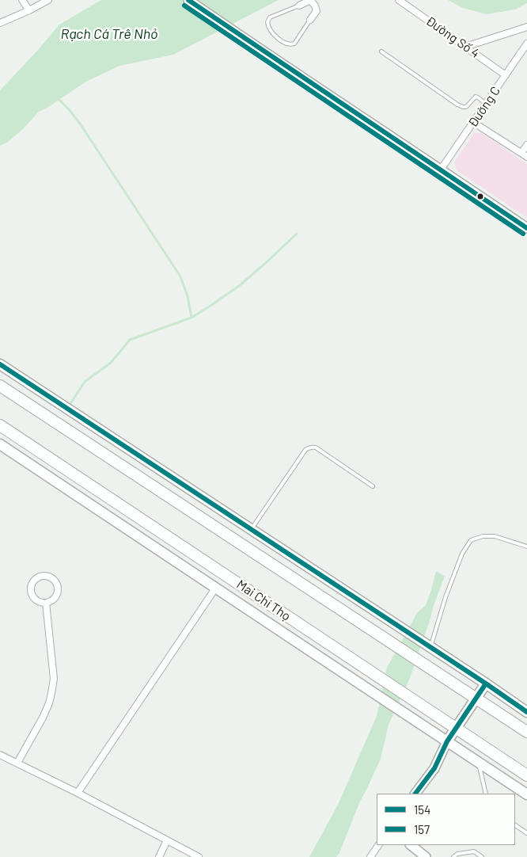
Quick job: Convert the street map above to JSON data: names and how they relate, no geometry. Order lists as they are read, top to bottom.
{
  "streets": {
    "highway": ["Mai Chí Thọ"],
    "street": ["Đường Số 4", "Đường C"]
  },
  "crossings": [
    ["Đường Số 4", "Đường C"]
  ],
  "water": ["Rạch Cá Trê Nhỏ"],
  "lines": ["transit line 154", "transit line 157"],
  "legend": ["154", "157"]
}
